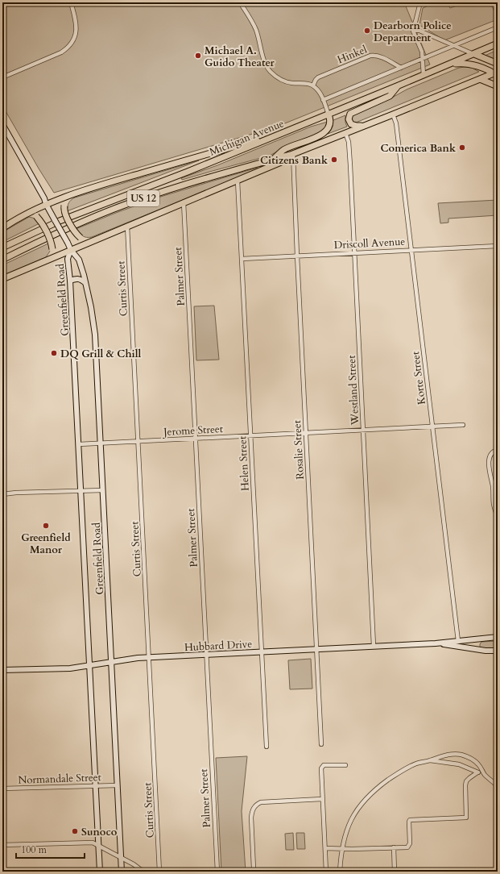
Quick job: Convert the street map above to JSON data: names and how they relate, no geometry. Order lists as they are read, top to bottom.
{
  "streets": {
    "main road": [
      "Michigan Avenue",
      "US 12",
      "Greenfield Road",
      "Hubbard Drive"
    ],
    "street": [
      "Hinkel",
      "Driscoll Avenue",
      "Palmer Street",
      "Curtis Street",
      "Korte Street",
      "Westland Street",
      "Jerome Street",
      "Rosalie Street",
      "Helen Street",
      "Normandale Street"
    ]
  },
  "crossings": [
    ["US 12", "Korte Street"],
    ["US 12", "Westland Street"],
    ["US 12", "Rosalie Street"],
    ["Driscoll Avenue", "Korte Street"],
    ["Driscoll Avenue", "Westland Street"],
    ["Driscoll Avenue", "Rosalie Street"],
    ["Driscoll Avenue", "Helen Street"],
    ["Palmer Street", "Jerome Street"],
    ["Palmer Street", "Hubbard Drive"],
    ["Curtis Street", "Jerome Street"],
    ["Curtis Street", "Hubbard Drive"],
    ["Greenfield Road", "Jerome Street"],
    ["Greenfield Road", "Hubbard Drive"],
    ["Greenfield Road", "Normandale Street"],
    ["Korte Street", "Jerome Street"],
    ["Korte Street", "Hubbard Drive"],
    ["Westland Street", "Jerome Street"],
    ["Westland Street", "Hubbard Drive"],
    ["Jerome Street", "Rosalie Street"],
    ["Jerome Street", "Helen Street"],
    ["Rosalie Street", "Hubbard Drive"],
    ["Helen Street", "Hubbard Drive"]
  ],
  "places": [
    "Dearborn Police Department",
    "Michael A. Guido Theater",
    "Comerica Bank",
    "Citizens Bank",
    "DQ Grill & Chill",
    "Greenfield Manor",
    "Sunoco"
  ],
  "scale_bar": "100 m"
}
